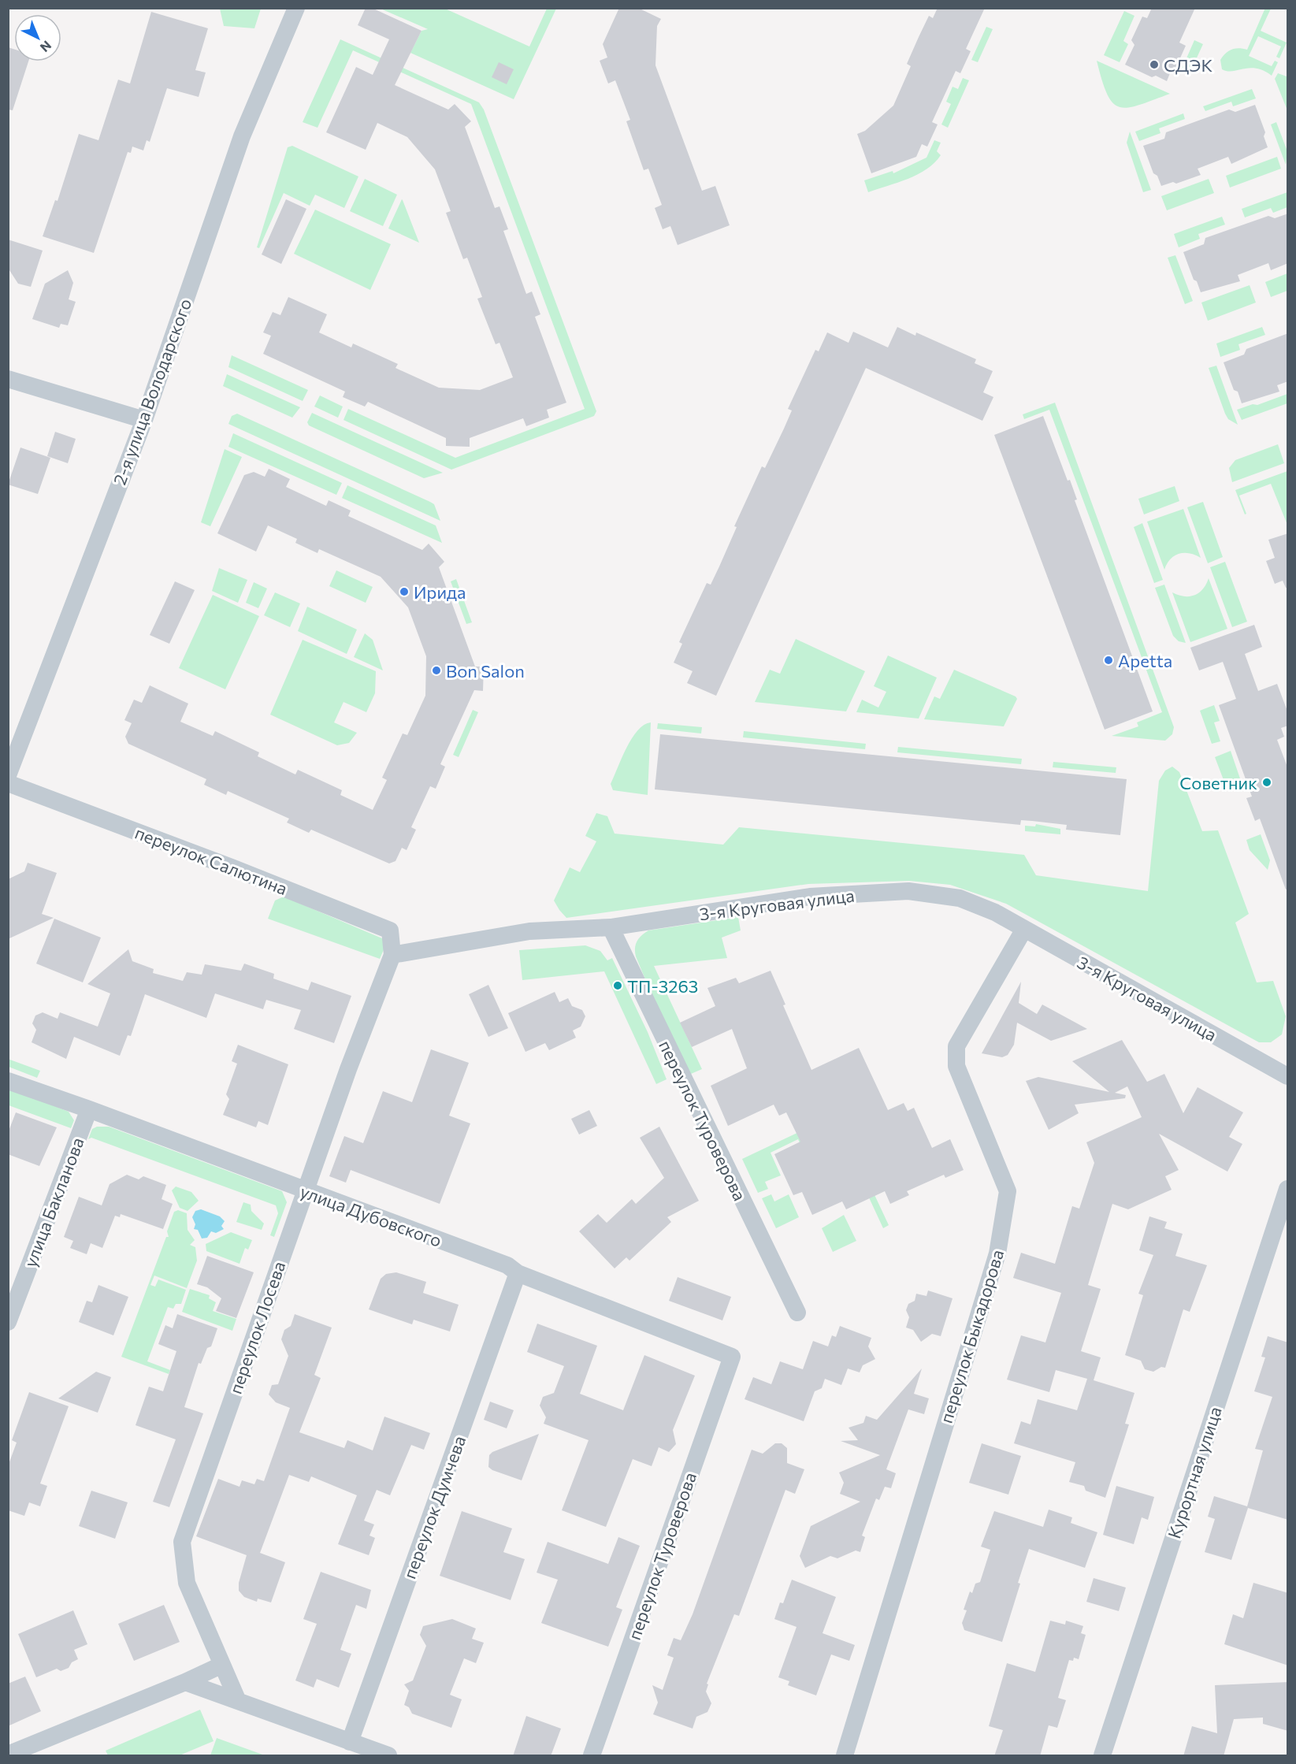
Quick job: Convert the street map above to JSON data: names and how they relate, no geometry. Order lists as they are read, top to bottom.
{
  "streets": {
    "street": [
      "2-я улица Володарского",
      "переулок Салютина",
      "3-я Круговая улица",
      "переулок Туроверова",
      "улица Бакланова",
      "улица Дубовского",
      "переулок Лосева",
      "переулок Быкадорова",
      "Курортная улица",
      "переулок Думчева"
    ]
  },
  "crossings": [
    ["переулок Салютина", "3-я Круговая улица"],
    ["переулок Салютина", "переулок Лосева"],
    ["3-я Круговая улица", "переулок Туроверова"],
    ["3-я Круговая улица", "переулок Лосева"],
    ["3-я Круговая улица", "переулок Быкадорова"],
    ["переулок Туроверова", "улица Дубовского"],
    ["улица Бакланова", "улица Дубовского"],
    ["улица Дубовского", "переулок Лосева"],
    ["улица Дубовского", "переулок Думчева"]
  ],
  "places": [
    "СДЭК",
    "Ирида",
    "Apetta",
    "Bon Salon",
    "Советник",
    "ТП-3263"
  ],
  "north": "bottom right"
}
